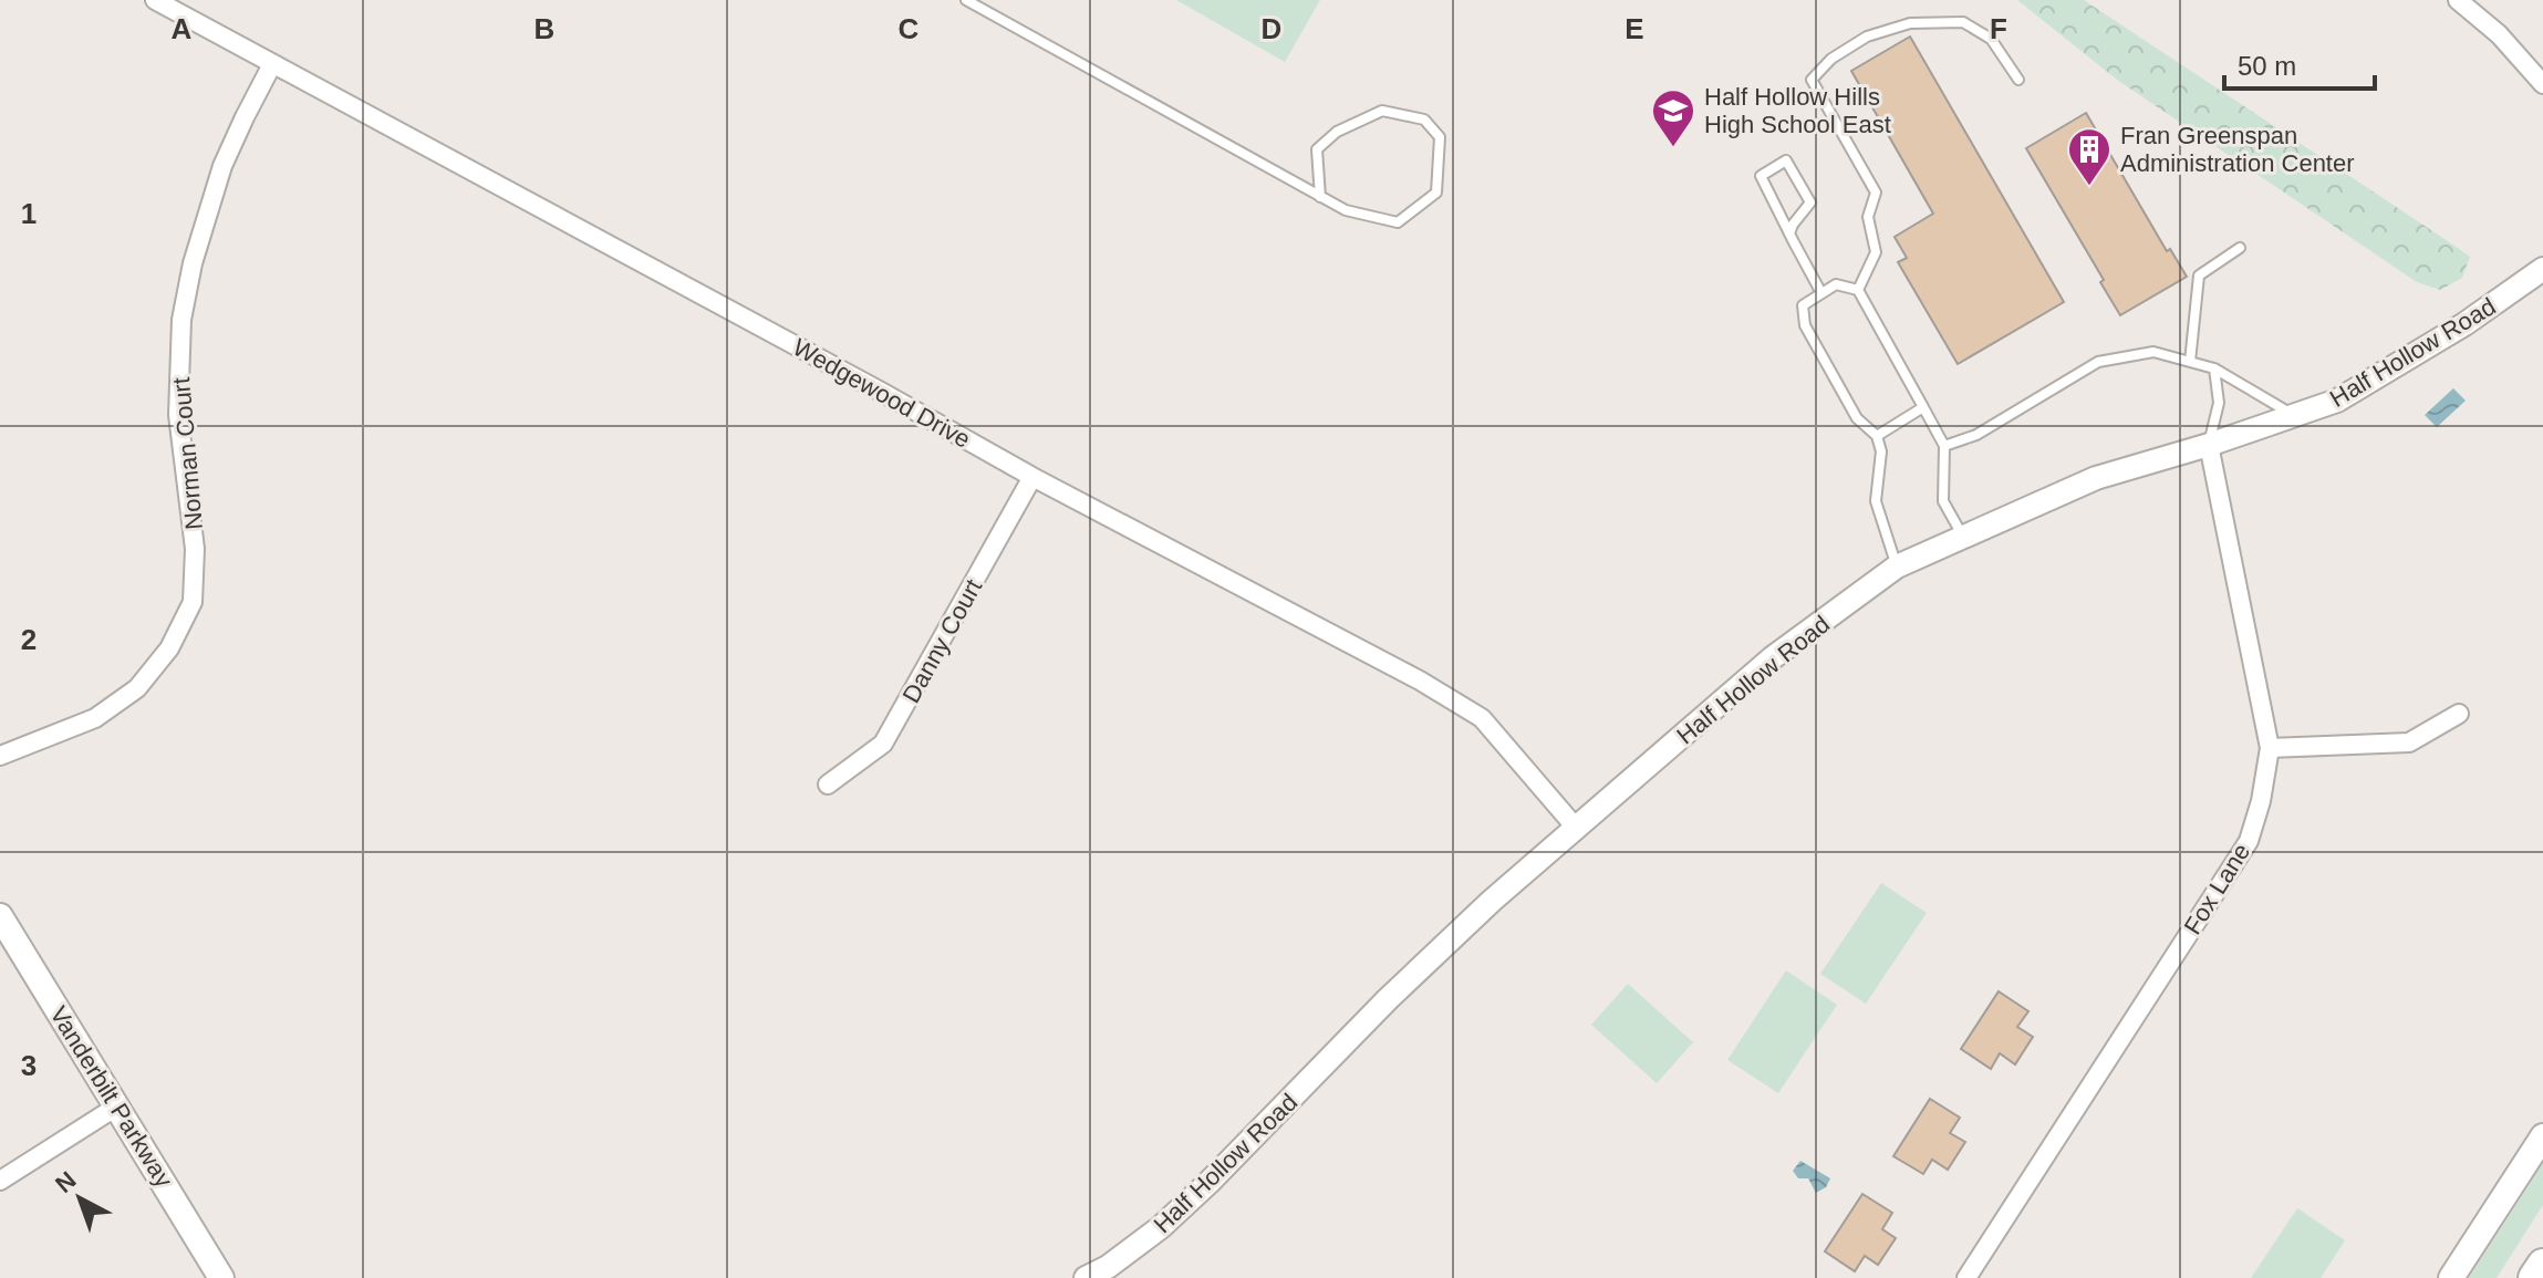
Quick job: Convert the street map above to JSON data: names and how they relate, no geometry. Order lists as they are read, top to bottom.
{
  "streets": {
    "main road": ["Vanderbilt Parkway"],
    "street": [
      "Half Hollow Road",
      "Wedgewood Drive",
      "Norman Court",
      "Danny Court",
      "Fox Lane"
    ]
  },
  "crossings": [
    ["Half Hollow Road", "Wedgewood Drive"],
    ["Half Hollow Road", "Fox Lane"],
    ["Wedgewood Drive", "Norman Court"],
    ["Wedgewood Drive", "Danny Court"]
  ],
  "places": {
    "school or university": ["Half Hollow Hills High School East"],
    "building": ["Fran Greenspan Administration Center"]
  },
  "scale_bar": "50 m",
  "north": "top left",
  "grid": {
    "columns": [
      "A",
      "B",
      "C",
      "D",
      "E",
      "F"
    ],
    "rows": ["1", "2", "3"]
  }
}
